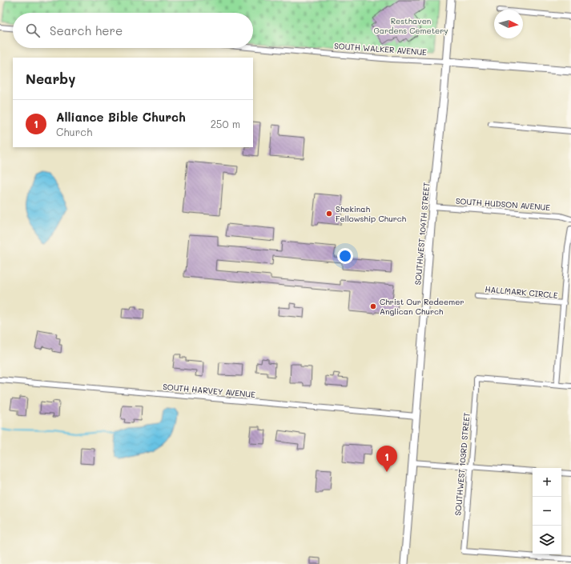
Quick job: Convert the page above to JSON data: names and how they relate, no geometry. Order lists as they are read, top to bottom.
{
  "streets": {
    "main road": ["SOUTH WALKER AVENUE", "SOUTHWEST 104TH STREET"],
    "street": [
      "SOUTH HUDSON AVENUE",
      "HALLMARK CIRCLE",
      "SOUTH HARVEY AVENUE",
      "SOUTHWEST 103RD STREET"
    ]
  },
  "crossings": [
    ["SOUTH WALKER AVENUE", "SOUTHWEST 104TH STREET"],
    ["SOUTH HUDSON AVENUE", "SOUTHWEST 104TH STREET"],
    ["SOUTHWEST 104TH STREET", "SOUTH HARVEY AVENUE"]
  ],
  "parks": ["Resthaven Gardens Cemetery"],
  "places": ["Shekinah Fellowship Church", "Christ Our Redeemer Anglican Church"],
  "north": "right",
  "page": {
    "search": "Search here",
    "heading": "Nearby",
    "list": [
      {
        "mark": "1",
        "name": "Alliance Bible Church",
        "note": "Church",
        "value": "250 m"
      }
    ],
    "pins": "1",
    "map_buttons": ["+", "−"]
  }
}
